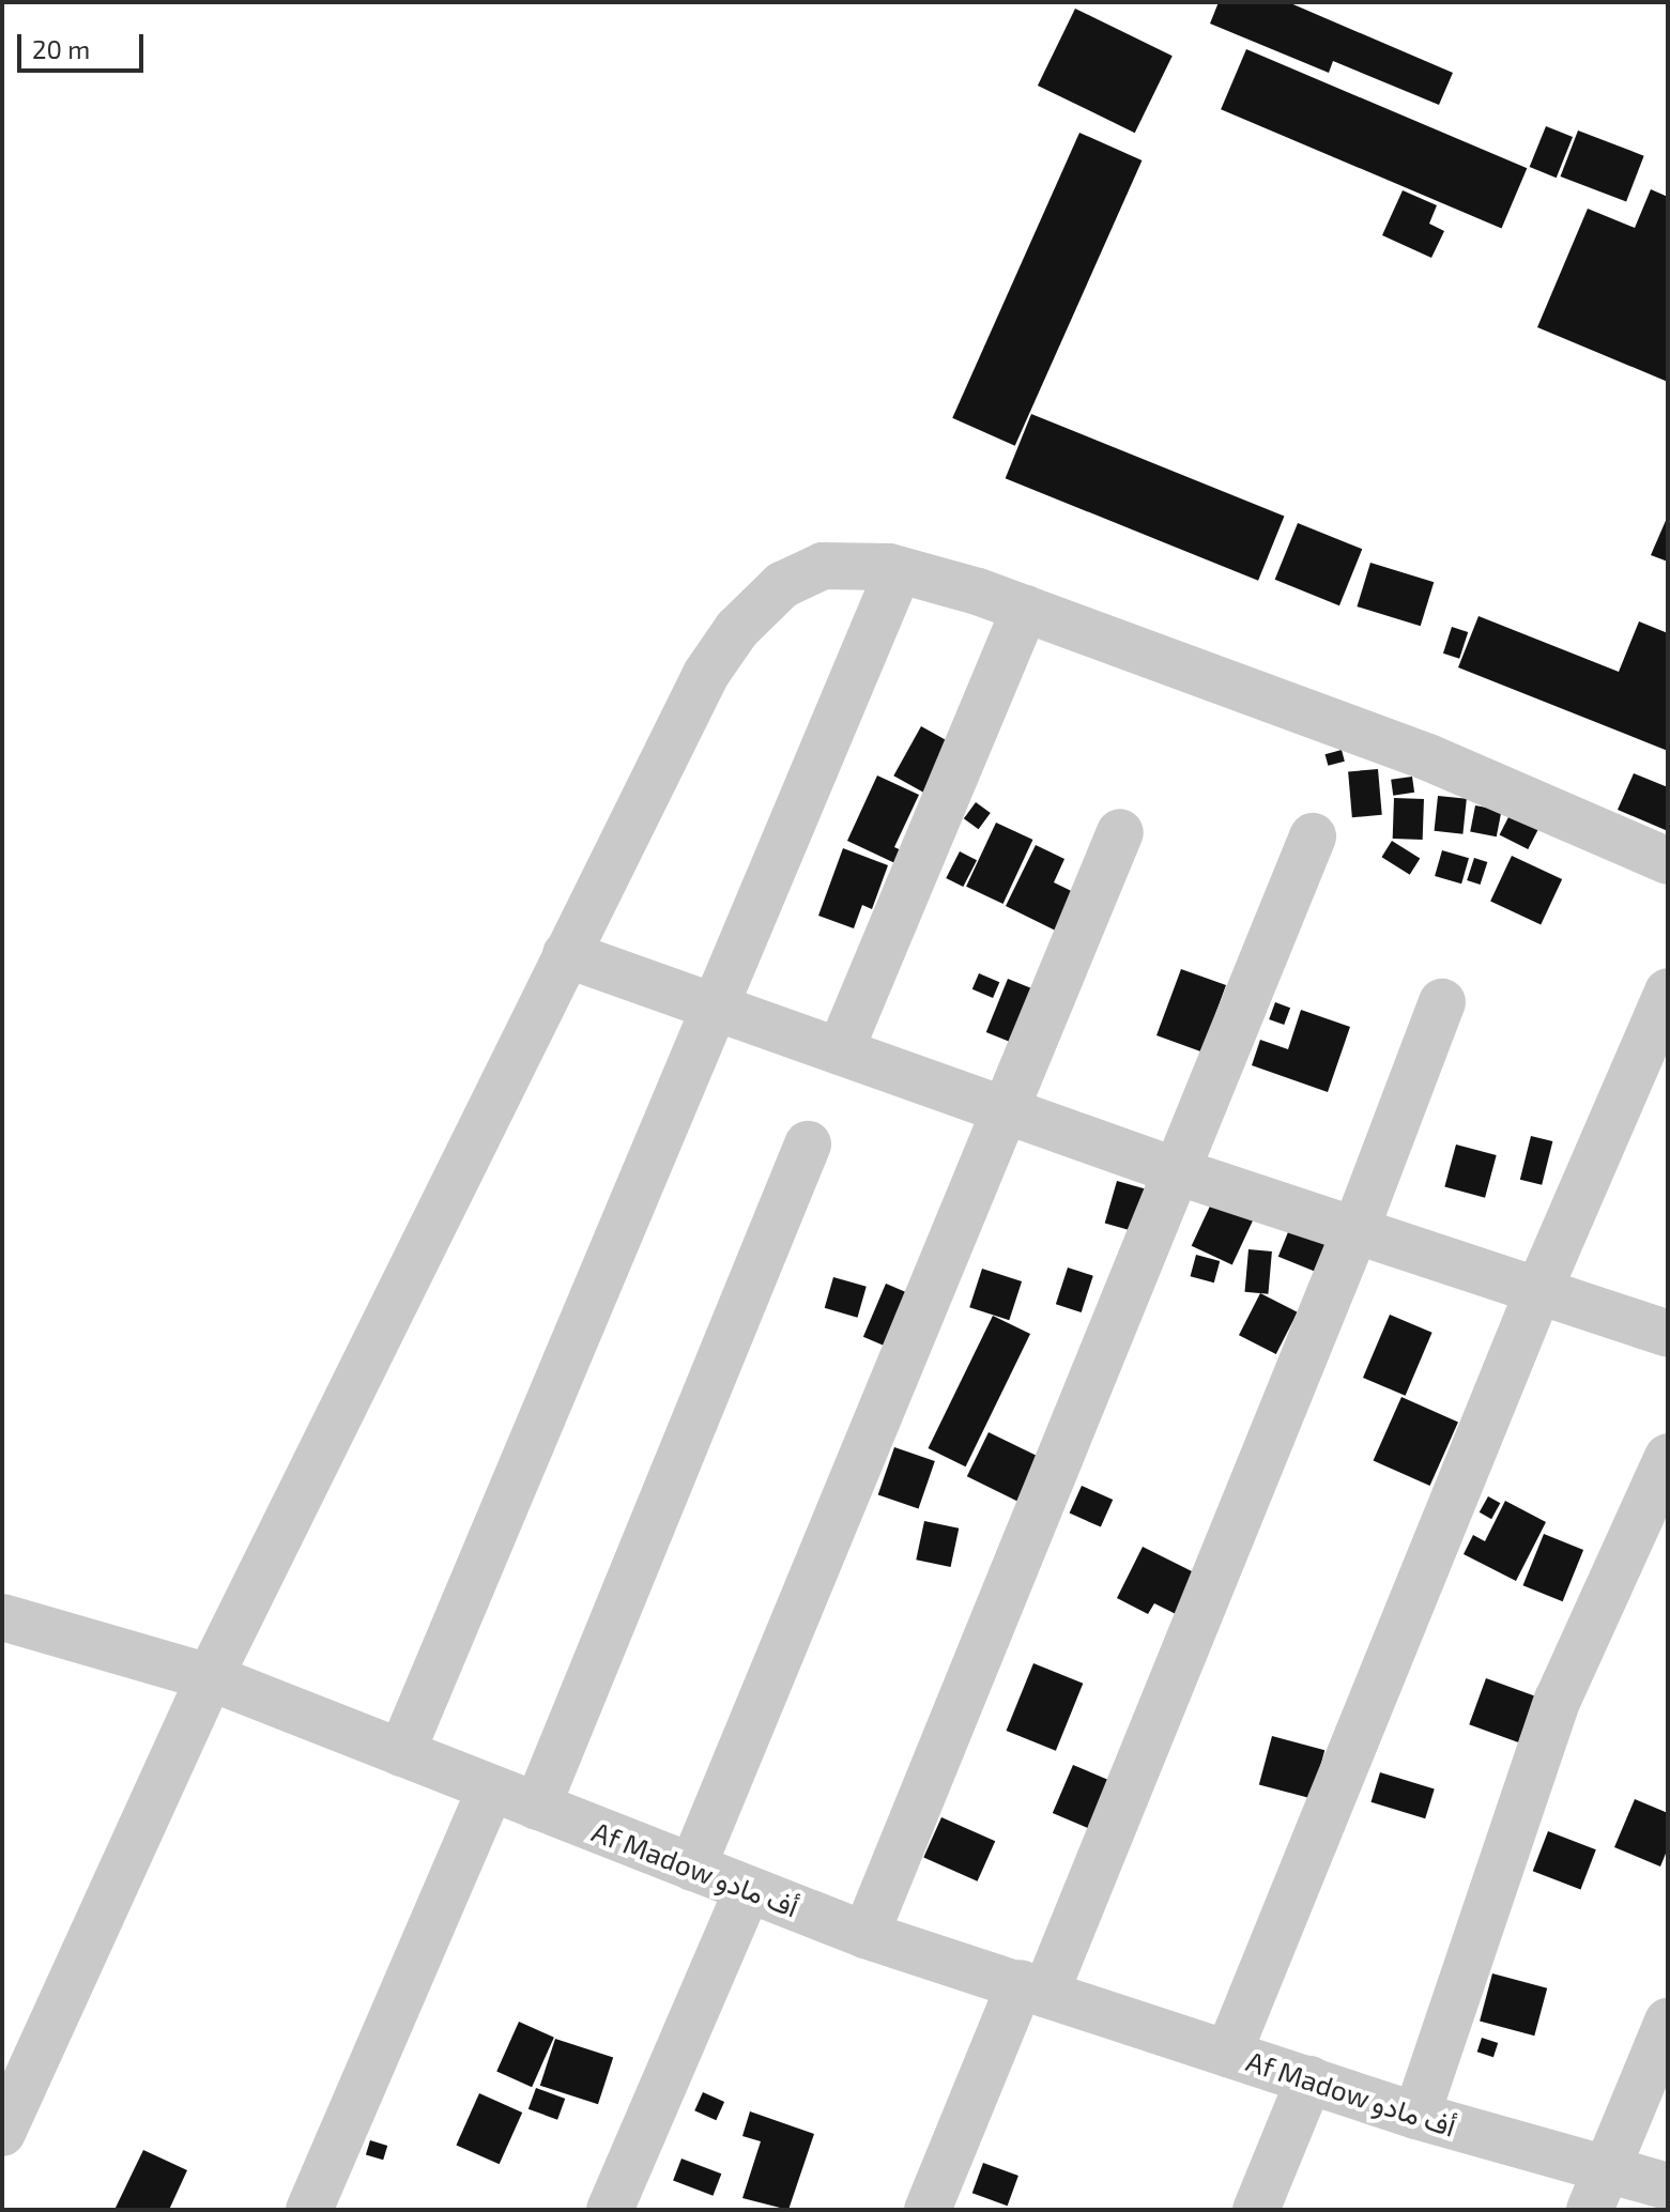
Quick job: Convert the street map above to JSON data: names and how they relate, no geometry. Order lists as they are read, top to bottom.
{
  "streets": {
    "street": ["Af Madow أف مادو"]
  },
  "scale_bar": "20 m"
}
